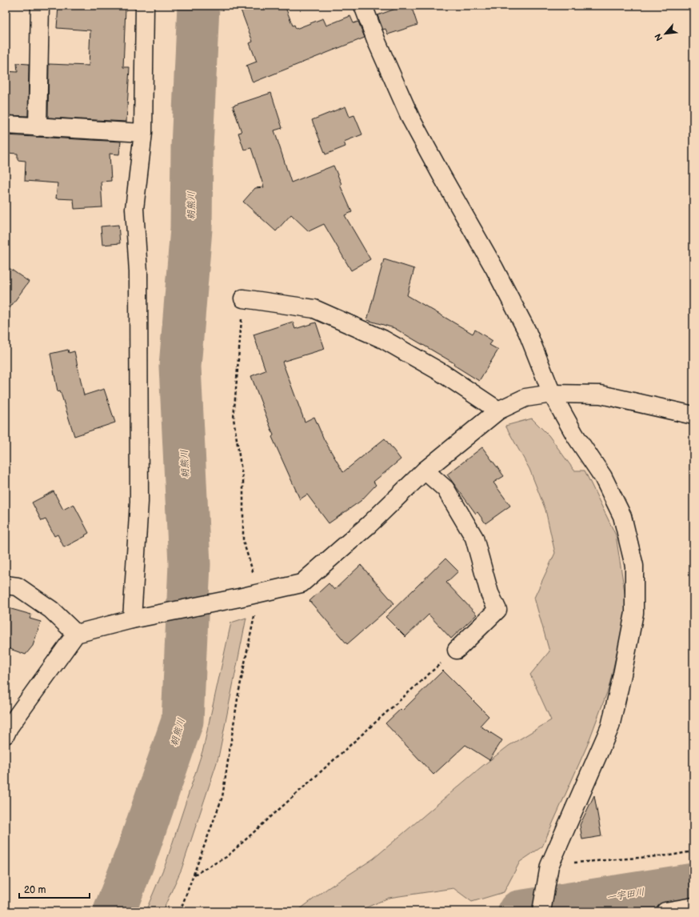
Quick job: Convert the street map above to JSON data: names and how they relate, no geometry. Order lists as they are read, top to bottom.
{
  "water": ["朝熊川", "一宇田川"],
  "scale_bar": "20 m",
  "north": "bottom left"
}
